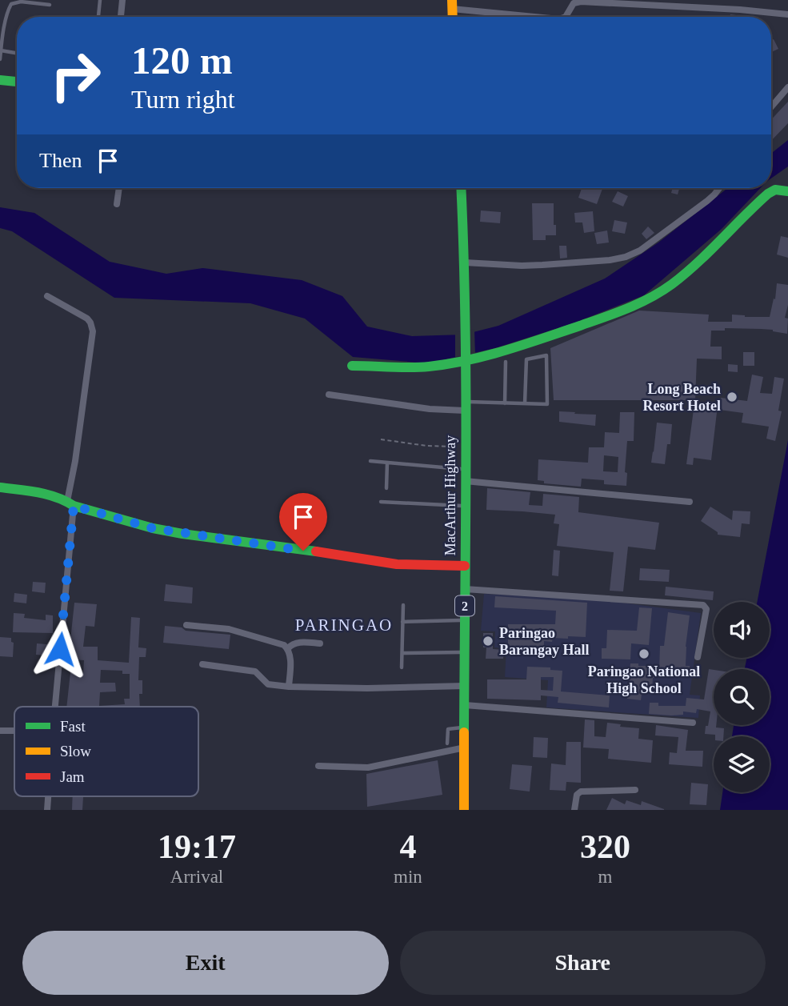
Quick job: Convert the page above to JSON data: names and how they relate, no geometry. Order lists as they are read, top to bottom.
{
  "streets": {
    "main road": ["MacArthur Highway", "2"]
  },
  "districts": ["PARINGAO"],
  "places": ["Long Beach Resort Hotel", "Paringao Barangay Hall", "Paringao National High School"],
  "legend": ["Fast", "Slow", "Jam"],
  "page": {
    "turn": ["120 m", "Turn right"],
    "then": "Then",
    "eta": [
      "19:17",
      "Arrival",
      "4",
      "min",
      "320",
      "m"
    ],
    "buttons": ["Exit", "Share"]
  }
}
